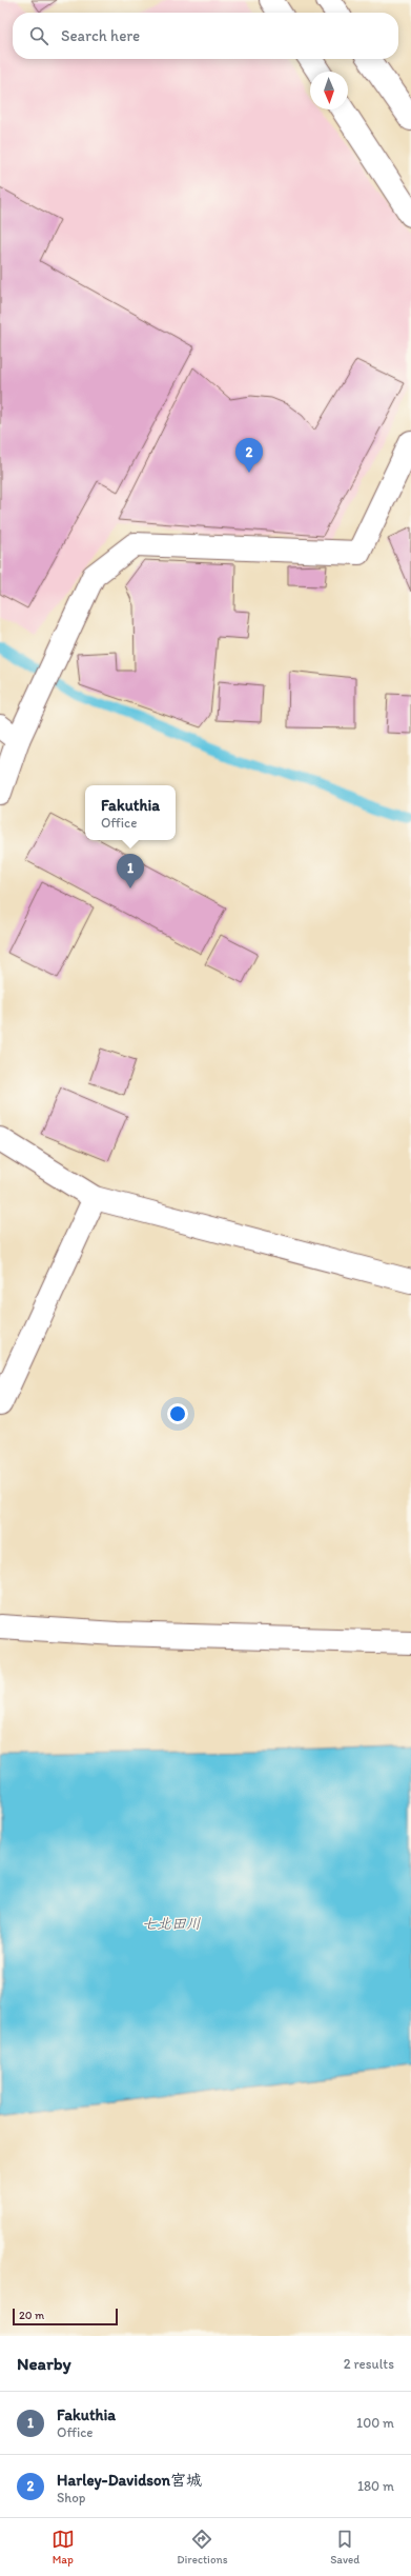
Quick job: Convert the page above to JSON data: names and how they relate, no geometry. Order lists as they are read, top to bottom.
{
  "water": ["七北田川"],
  "scale_bar": "20 m",
  "north": "bottom",
  "page": {
    "search": "Search here",
    "pins": ["2", "1"],
    "popup": ["Fakuthia", "Office"],
    "scale": "20 m",
    "heading": ["Nearby", "2 results"],
    "list": [
      {
        "mark": "1",
        "name": "Fakuthia",
        "note": "Office",
        "value": "100 m"
      },
      {
        "mark": "2",
        "name": "Harley-Davidson宮城",
        "note": "Shop",
        "value": "180 m"
      }
    ],
    "nav": ["Map", "Directions", "Saved"]
  }
}
